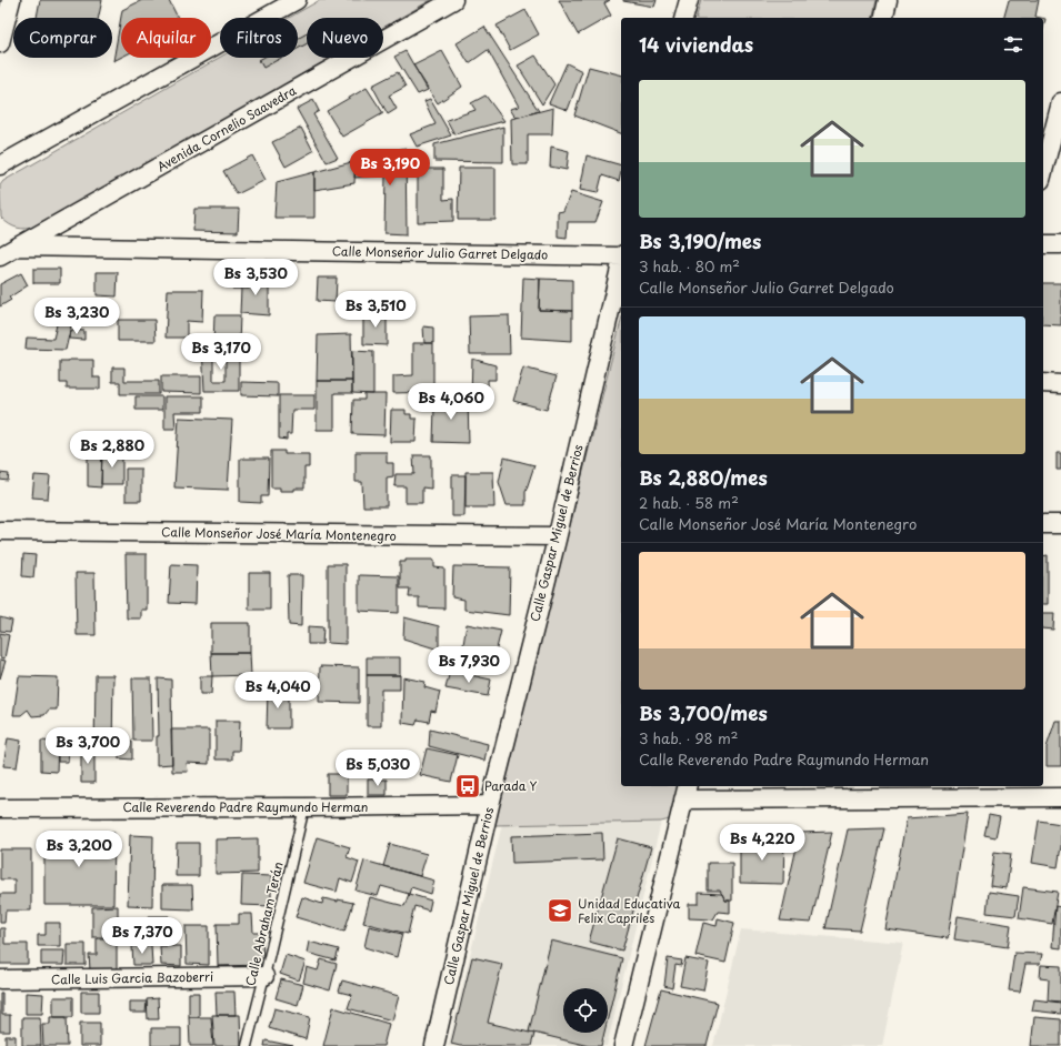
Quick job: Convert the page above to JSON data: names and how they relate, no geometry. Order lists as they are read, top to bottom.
{
  "streets": {
    "street": [
      "Avenida Cornelio Saavedra",
      "Calle Monseñor Julio Garret Delgado",
      "Calle Gaspar Miguel de Berrios",
      "Calle Monseñor José María Montenegro",
      "Calle Reverendo Padre Raymundo Herman",
      "Calle Luis Garcia Bazoberri"
    ],
    "lane": ["Calle Abraham Terán"]
  },
  "crossings": [
    ["Avenida Cornelio Saavedra", "Calle Monseñor Julio Garret Delgado"],
    ["Calle Gaspar Miguel de Berrios", "Calle Monseñor José María Montenegro"],
    ["Calle Gaspar Miguel de Berrios", "Calle Reverendo Padre Raymundo Herman"],
    ["Calle Reverendo Padre Raymundo Herman", "Calle Abraham Terán"],
    ["Calle Abraham Terán", "Calle Luis Garcia Bazoberri"]
  ],
  "places": {
    "bus stop": ["Parada Y"],
    "school or university": ["Unidad Educativa Felix Capriles"]
  },
  "page": {
    "chip": [
      "Comprar",
      "Alquilar",
      "Filtros",
      "Nuevo"
    ],
    "heading": "14 viviendas",
    "list": [
      {
        "name": "Bs 3,190/mes",
        "note": "3 hab. · 80 m² · Calle Monseñor Julio Garret Delgado"
      },
      {
        "name": "Bs 2,880/mes",
        "note": "2 hab. · 58 m² · Calle Monseñor José María Montenegro"
      },
      {
        "name": "Bs 3,700/mes",
        "note": "3 hab. · 98 m² · Calle Reverendo Padre Raymundo Herman"
      }
    ],
    "price": [
      "Bs 3,190",
      "Bs 3,530",
      "Bs 3,510",
      "Bs 3,230",
      "Bs 3,170",
      "Bs 4,060",
      "Bs 2,880",
      "Bs 7,930",
      "Bs 4,040",
      "Bs 3,700",
      "Bs 5,030",
      "Bs 4,220",
      "Bs 3,200",
      "Bs 7,370"
    ]
  }
}
